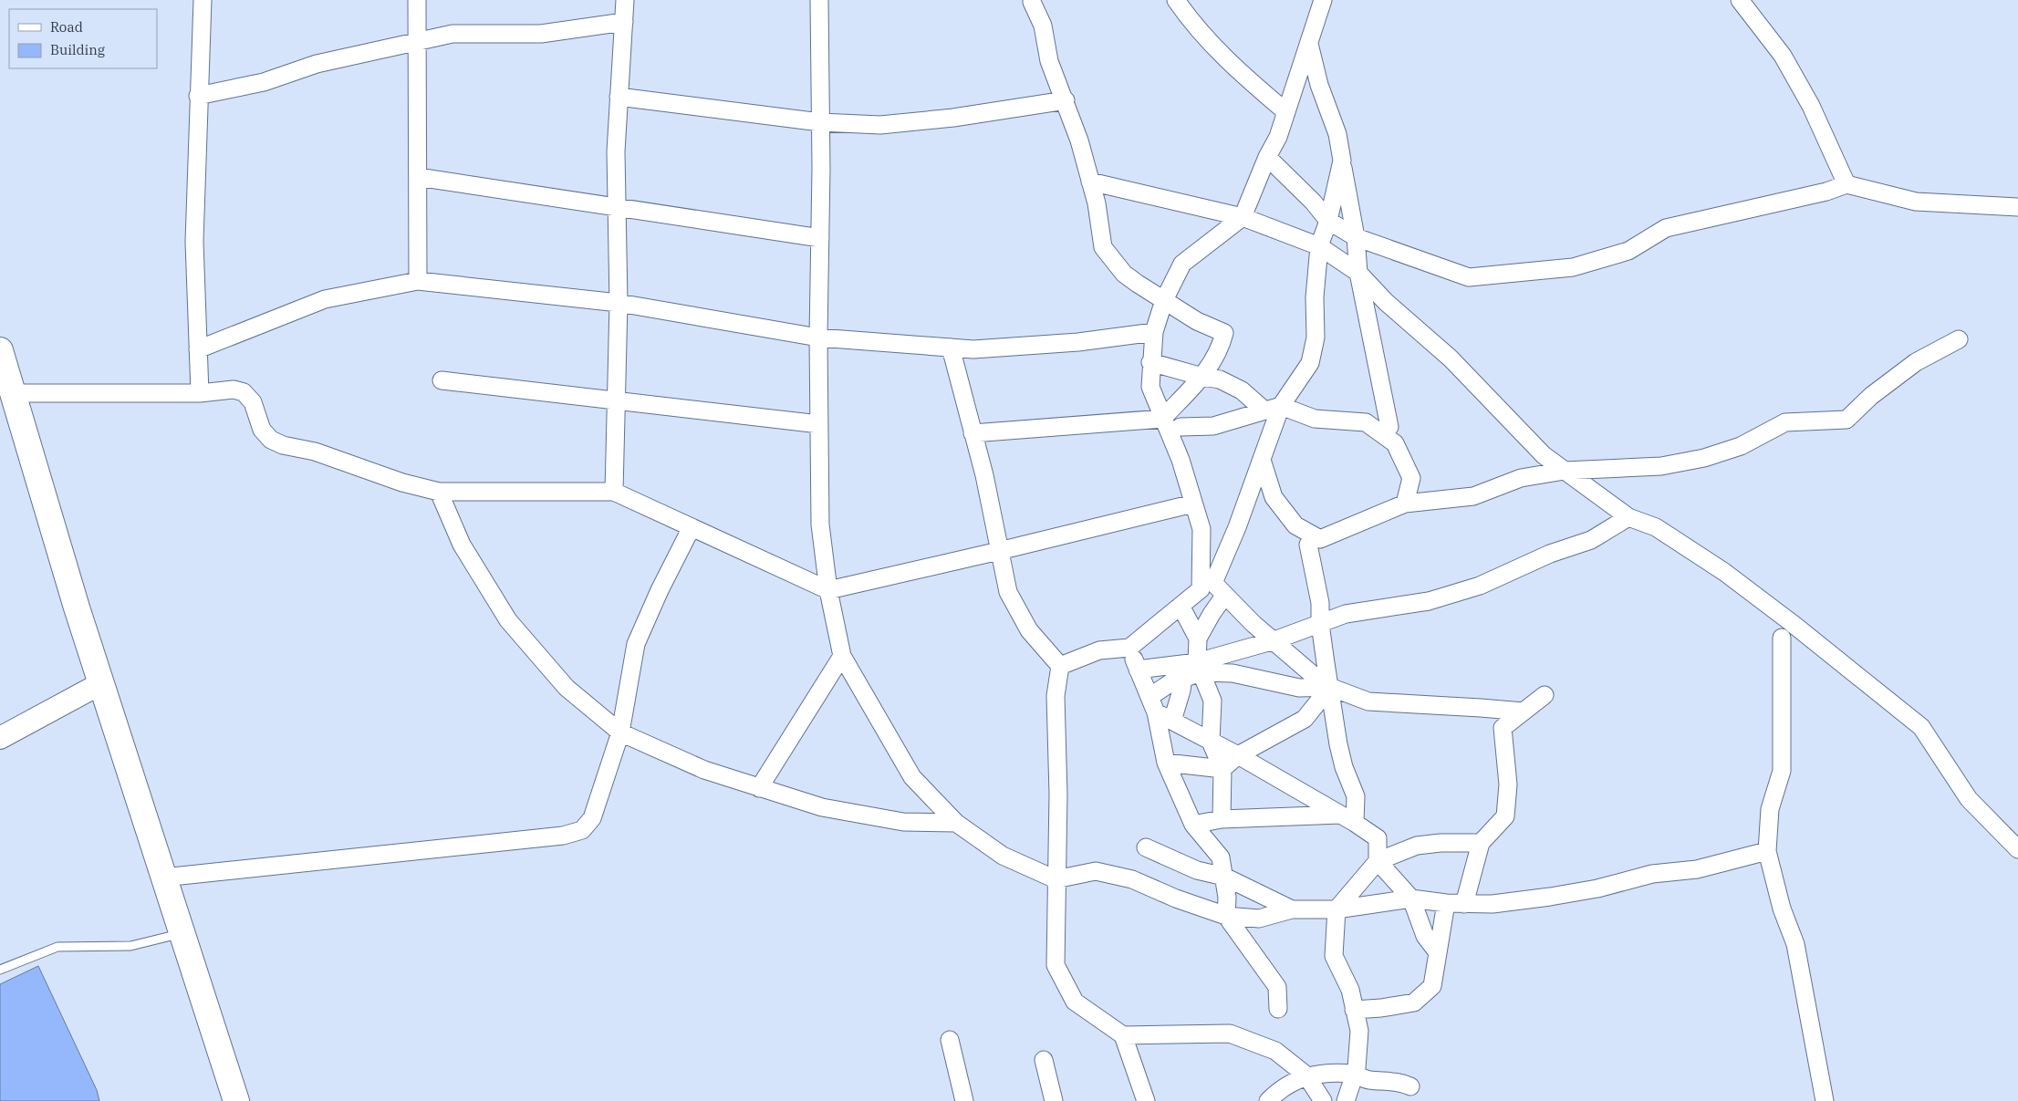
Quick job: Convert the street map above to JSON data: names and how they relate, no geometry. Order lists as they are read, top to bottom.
{
  "legend": ["Road", "Building"]
}
